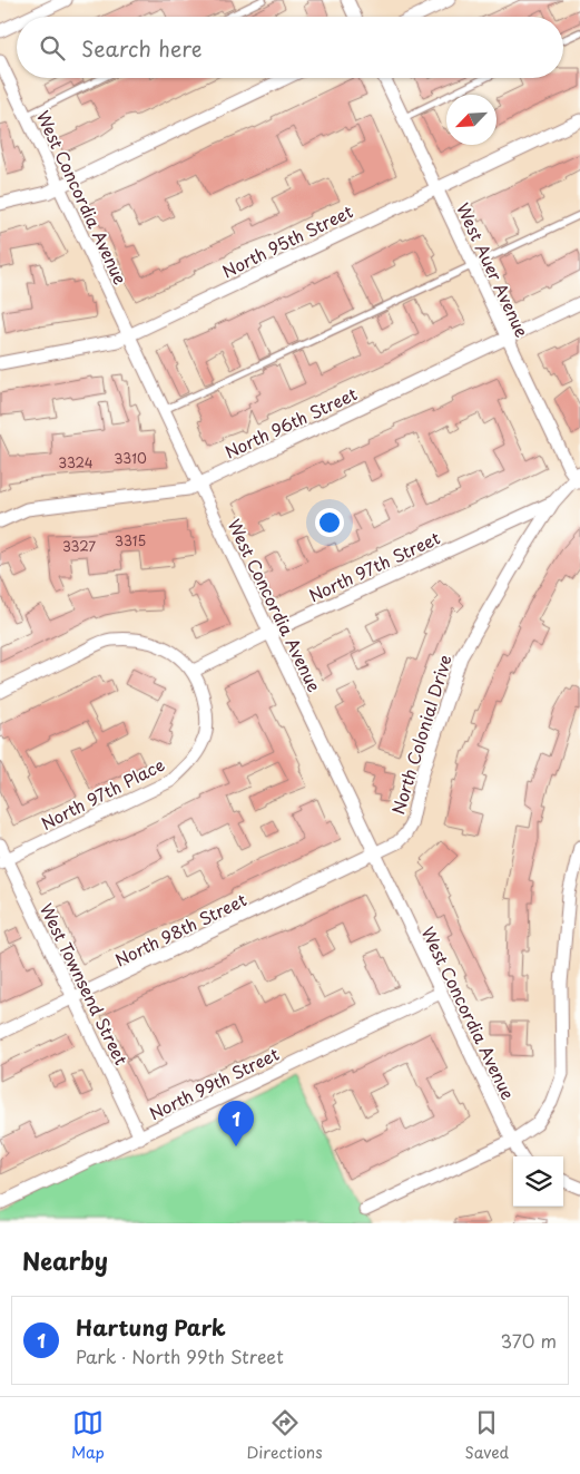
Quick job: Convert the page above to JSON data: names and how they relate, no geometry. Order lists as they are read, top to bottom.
{
  "streets": {
    "street": [
      "West Concordia Avenue",
      "North 95th Street",
      "West Auer Avenue",
      "North 96th Street",
      "North 97th Street",
      "North Colonial Drive",
      "North 97th Place",
      "North 98th Street",
      "West Townsend Street",
      "North 99th Street"
    ]
  },
  "crossings": [
    ["West Concordia Avenue", "North 95th Street"],
    ["West Concordia Avenue", "North 96th Street"],
    ["West Concordia Avenue", "North 97th Street"],
    ["West Concordia Avenue", "North Colonial Drive"],
    ["West Concordia Avenue", "North 98th Street"],
    ["West Concordia Avenue", "North 99th Street"],
    ["North 95th Street", "West Auer Avenue"],
    ["West Auer Avenue", "North 96th Street"],
    ["West Auer Avenue", "North Colonial Drive"],
    ["North 97th Street", "North Colonial Drive"],
    ["North 97th Street", "North 97th Place"],
    ["North Colonial Drive", "North 98th Street"],
    ["North 97th Place", "West Townsend Street"],
    ["North 98th Street", "West Townsend Street"],
    ["West Townsend Street", "North 99th Street"]
  ],
  "house_numbers": [
    "3310",
    "3324",
    "3315",
    "3327"
  ],
  "north": "bottom left",
  "page": {
    "search": "Search here",
    "pins": "1",
    "heading": "Nearby",
    "list": [
      {
        "mark": "1",
        "name": "Hartung Park",
        "note": "Park · North 99th Street",
        "value": "370 m"
      }
    ],
    "nav": ["Map", "Directions", "Saved"]
  }
}
